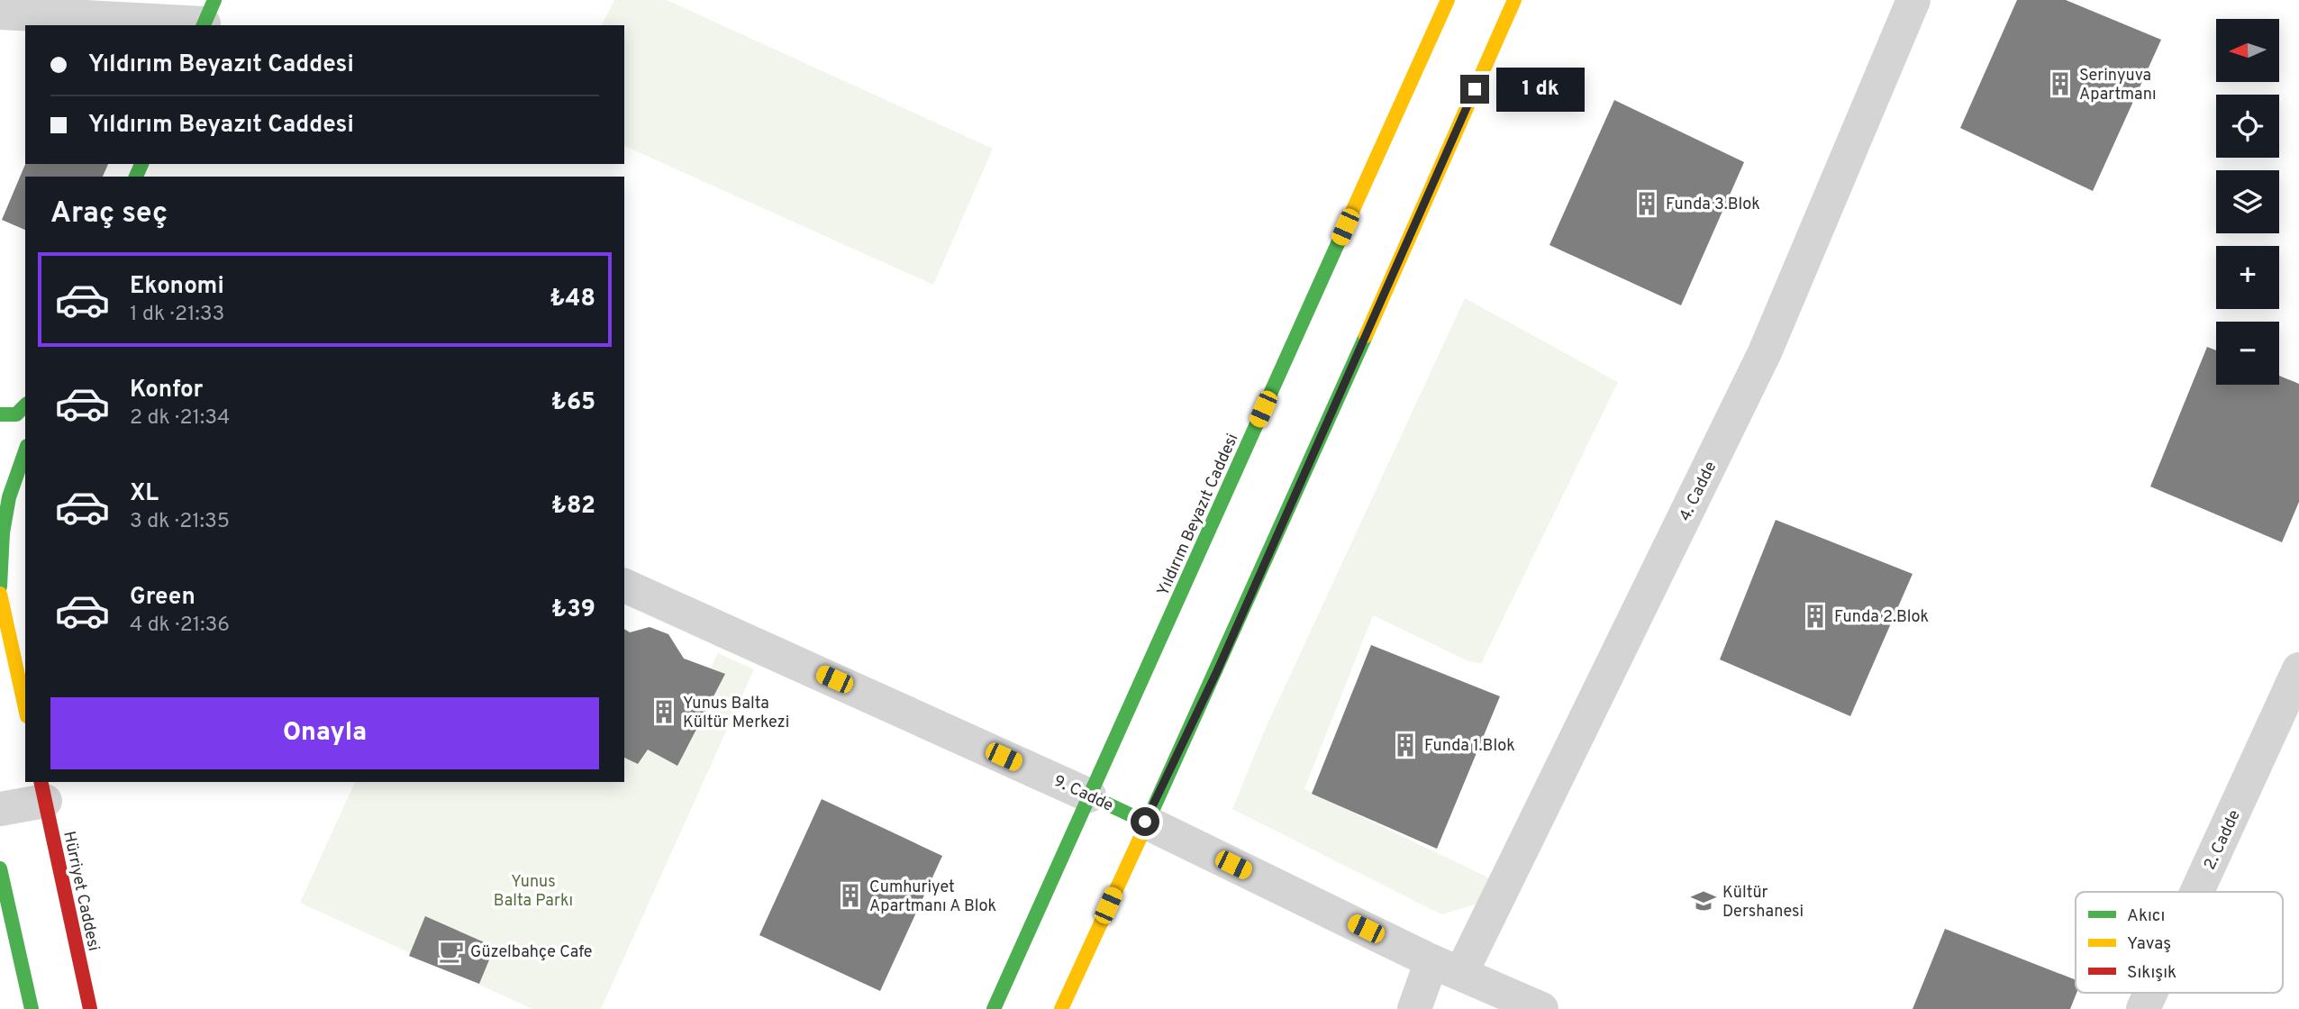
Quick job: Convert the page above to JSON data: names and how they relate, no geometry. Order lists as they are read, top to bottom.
{
  "streets": {
    "main road": ["Yıldırım Beyazıt Caddesi", "9. Cadde", "Hürriyet Caddesi"],
    "street": ["4. Cadde", "2. Cadde"]
  },
  "crossings": [
    ["4. Cadde", "9. Cadde"],
    ["Yıldırım Beyazıt Caddesi", "9. Cadde"]
  ],
  "parks": ["Yunus Balta Parkı"],
  "places": {
    "building": [
      "Serinyuva Apartmanı",
      "Funda 3.Blok",
      "Funda 2.Blok",
      "Yunus Balta Kültür Merkezi",
      "Funda 1.Blok",
      "Cumhuriyet Apartmanı A Blok"
    ],
    "school or university": ["Kültür Dershanesi"],
    "cafe": ["Güzelbahçe Cafe"]
  },
  "legend": ["Akıcı", "Yavaş", "Sıkışık"],
  "north": "left",
  "page": {
    "map_buttons": ["+", "−"],
    "banner": ["Yıldırım Beyazıt Caddesi", "Yıldırım Beyazıt Caddesi"],
    "bubble": "1 dk",
    "heading": "Araç seç",
    "list": [
      {
        "name": "Ekonomi",
        "note": "1 dk · 21:33",
        "value": "₺48"
      },
      {
        "name": "Konfor",
        "note": "2 dk · 21:34",
        "value": "₺65"
      },
      {
        "name": "XL",
        "note": "3 dk · 21:35",
        "value": "₺82"
      },
      {
        "name": "Green",
        "note": "4 dk · 21:36",
        "value": "₺39"
      }
    ],
    "buttons": "Onayla"
  }
}
